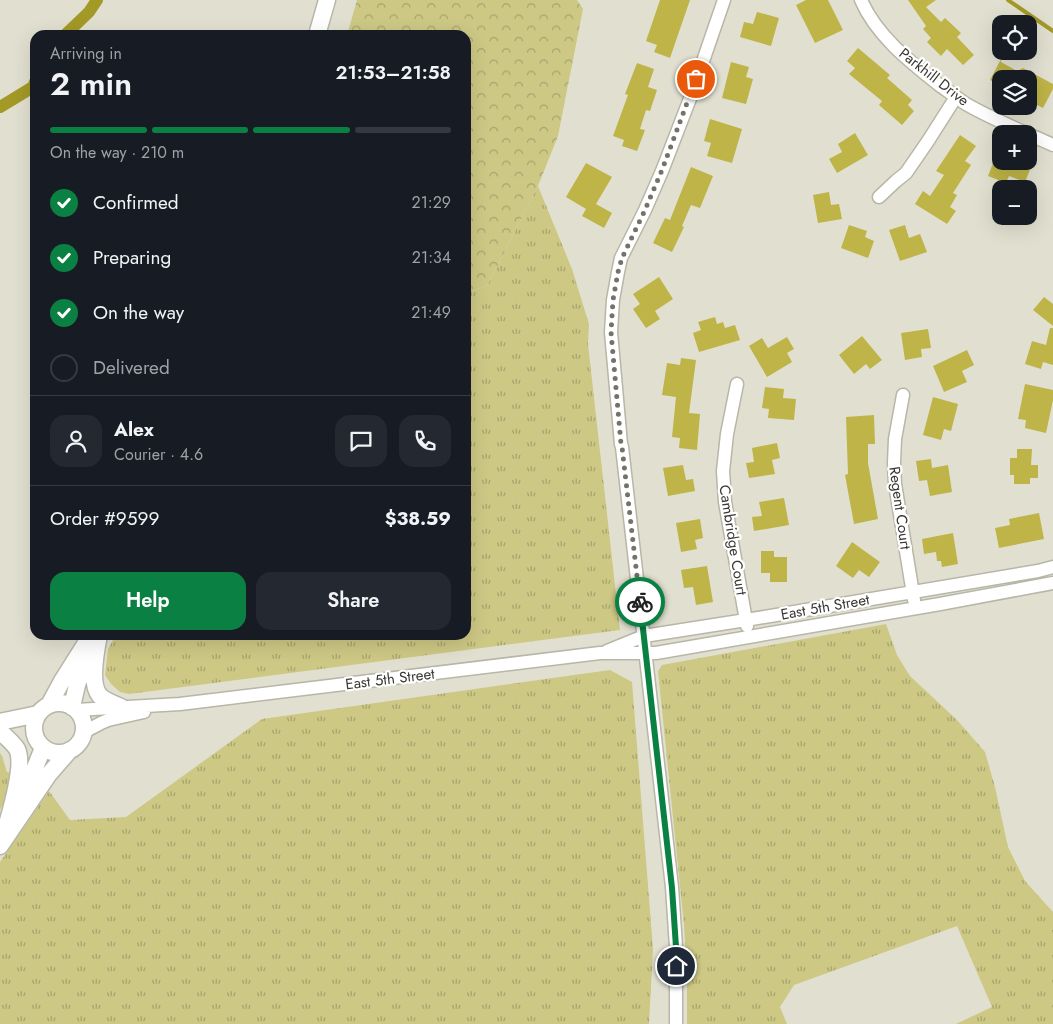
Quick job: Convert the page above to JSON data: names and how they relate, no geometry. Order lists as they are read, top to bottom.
{
  "streets": {
    "street": [
      "Parkhill Drive",
      "Regent Court",
      "Cambridge Court",
      "East 5th Street"
    ]
  },
  "crossings": [
    ["Regent Court", "East 5th Street"],
    ["Cambridge Court", "East 5th Street"]
  ],
  "page": {
    "map_buttons": ["+", "−"],
    "heading": ["2 min", "Arriving in", "21:53–21:58"],
    "panel": [
      "Alex",
      "Courier · 4.6",
      "Order #9599",
      "$38.59"
    ],
    "bar": "On the way · 210 m",
    "list": [
      ["Confirmed", "21:29"],
      ["Preparing", "21:34"],
      ["On the way", "21:49"],
      "Delivered"
    ],
    "buttons": ["Help", "Share"]
  }
}
